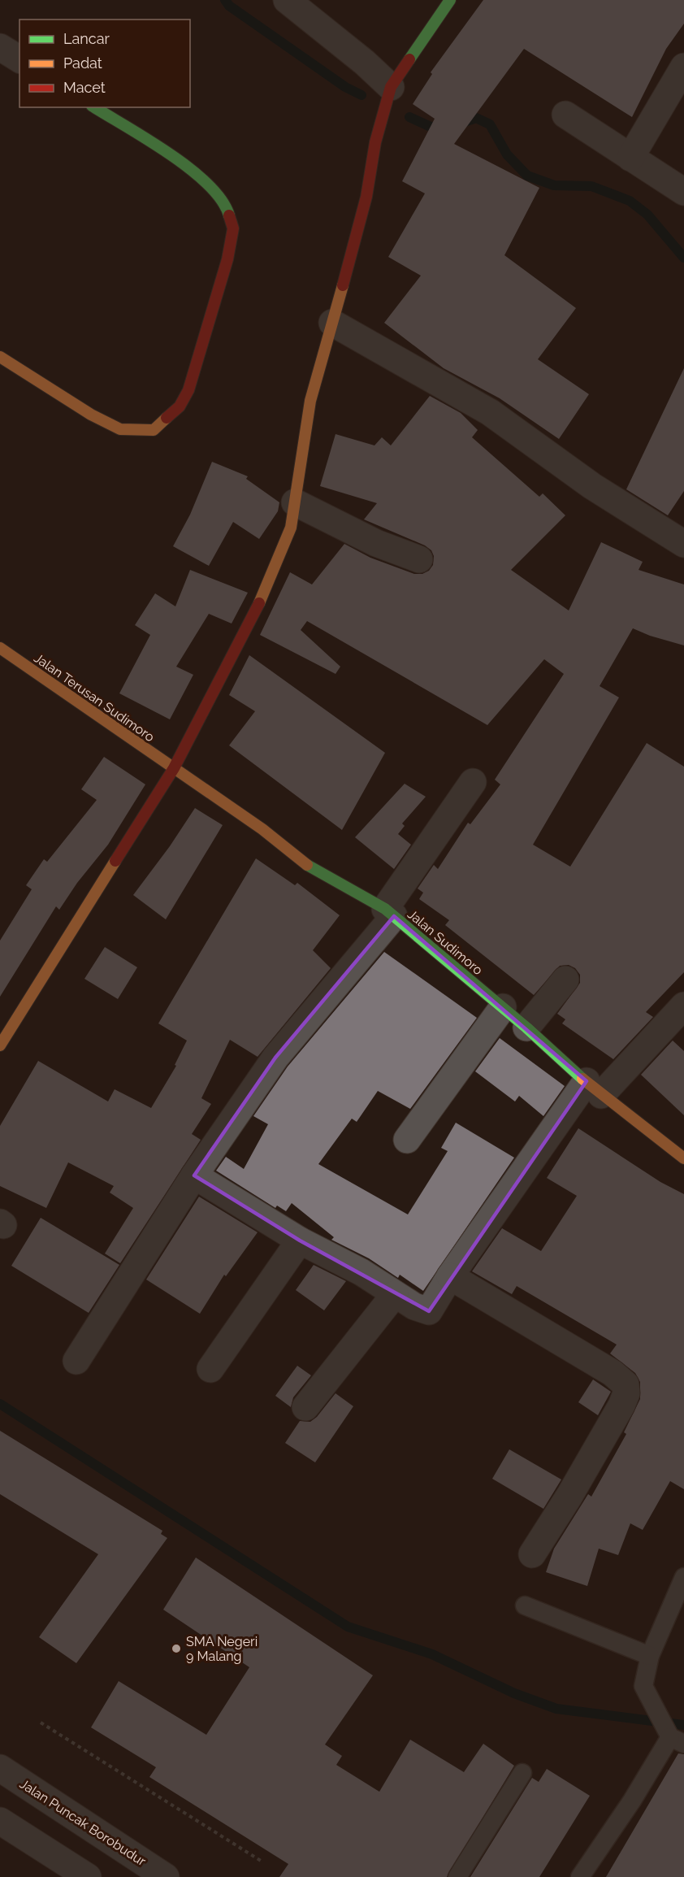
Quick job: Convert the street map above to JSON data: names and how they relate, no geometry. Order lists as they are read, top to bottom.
{
  "streets": {
    "street": ["Jalan Terusan Sudimoro", "Jalan Sudimoro", "Jalan Puncak Borobudur"]
  },
  "crossings": [
    ["Jalan Terusan Sudimoro", "Jalan Sudimoro"]
  ],
  "places": ["SMA Negeri 9 Malang"],
  "legend": ["Lancar", "Padat", "Macet"]
}
